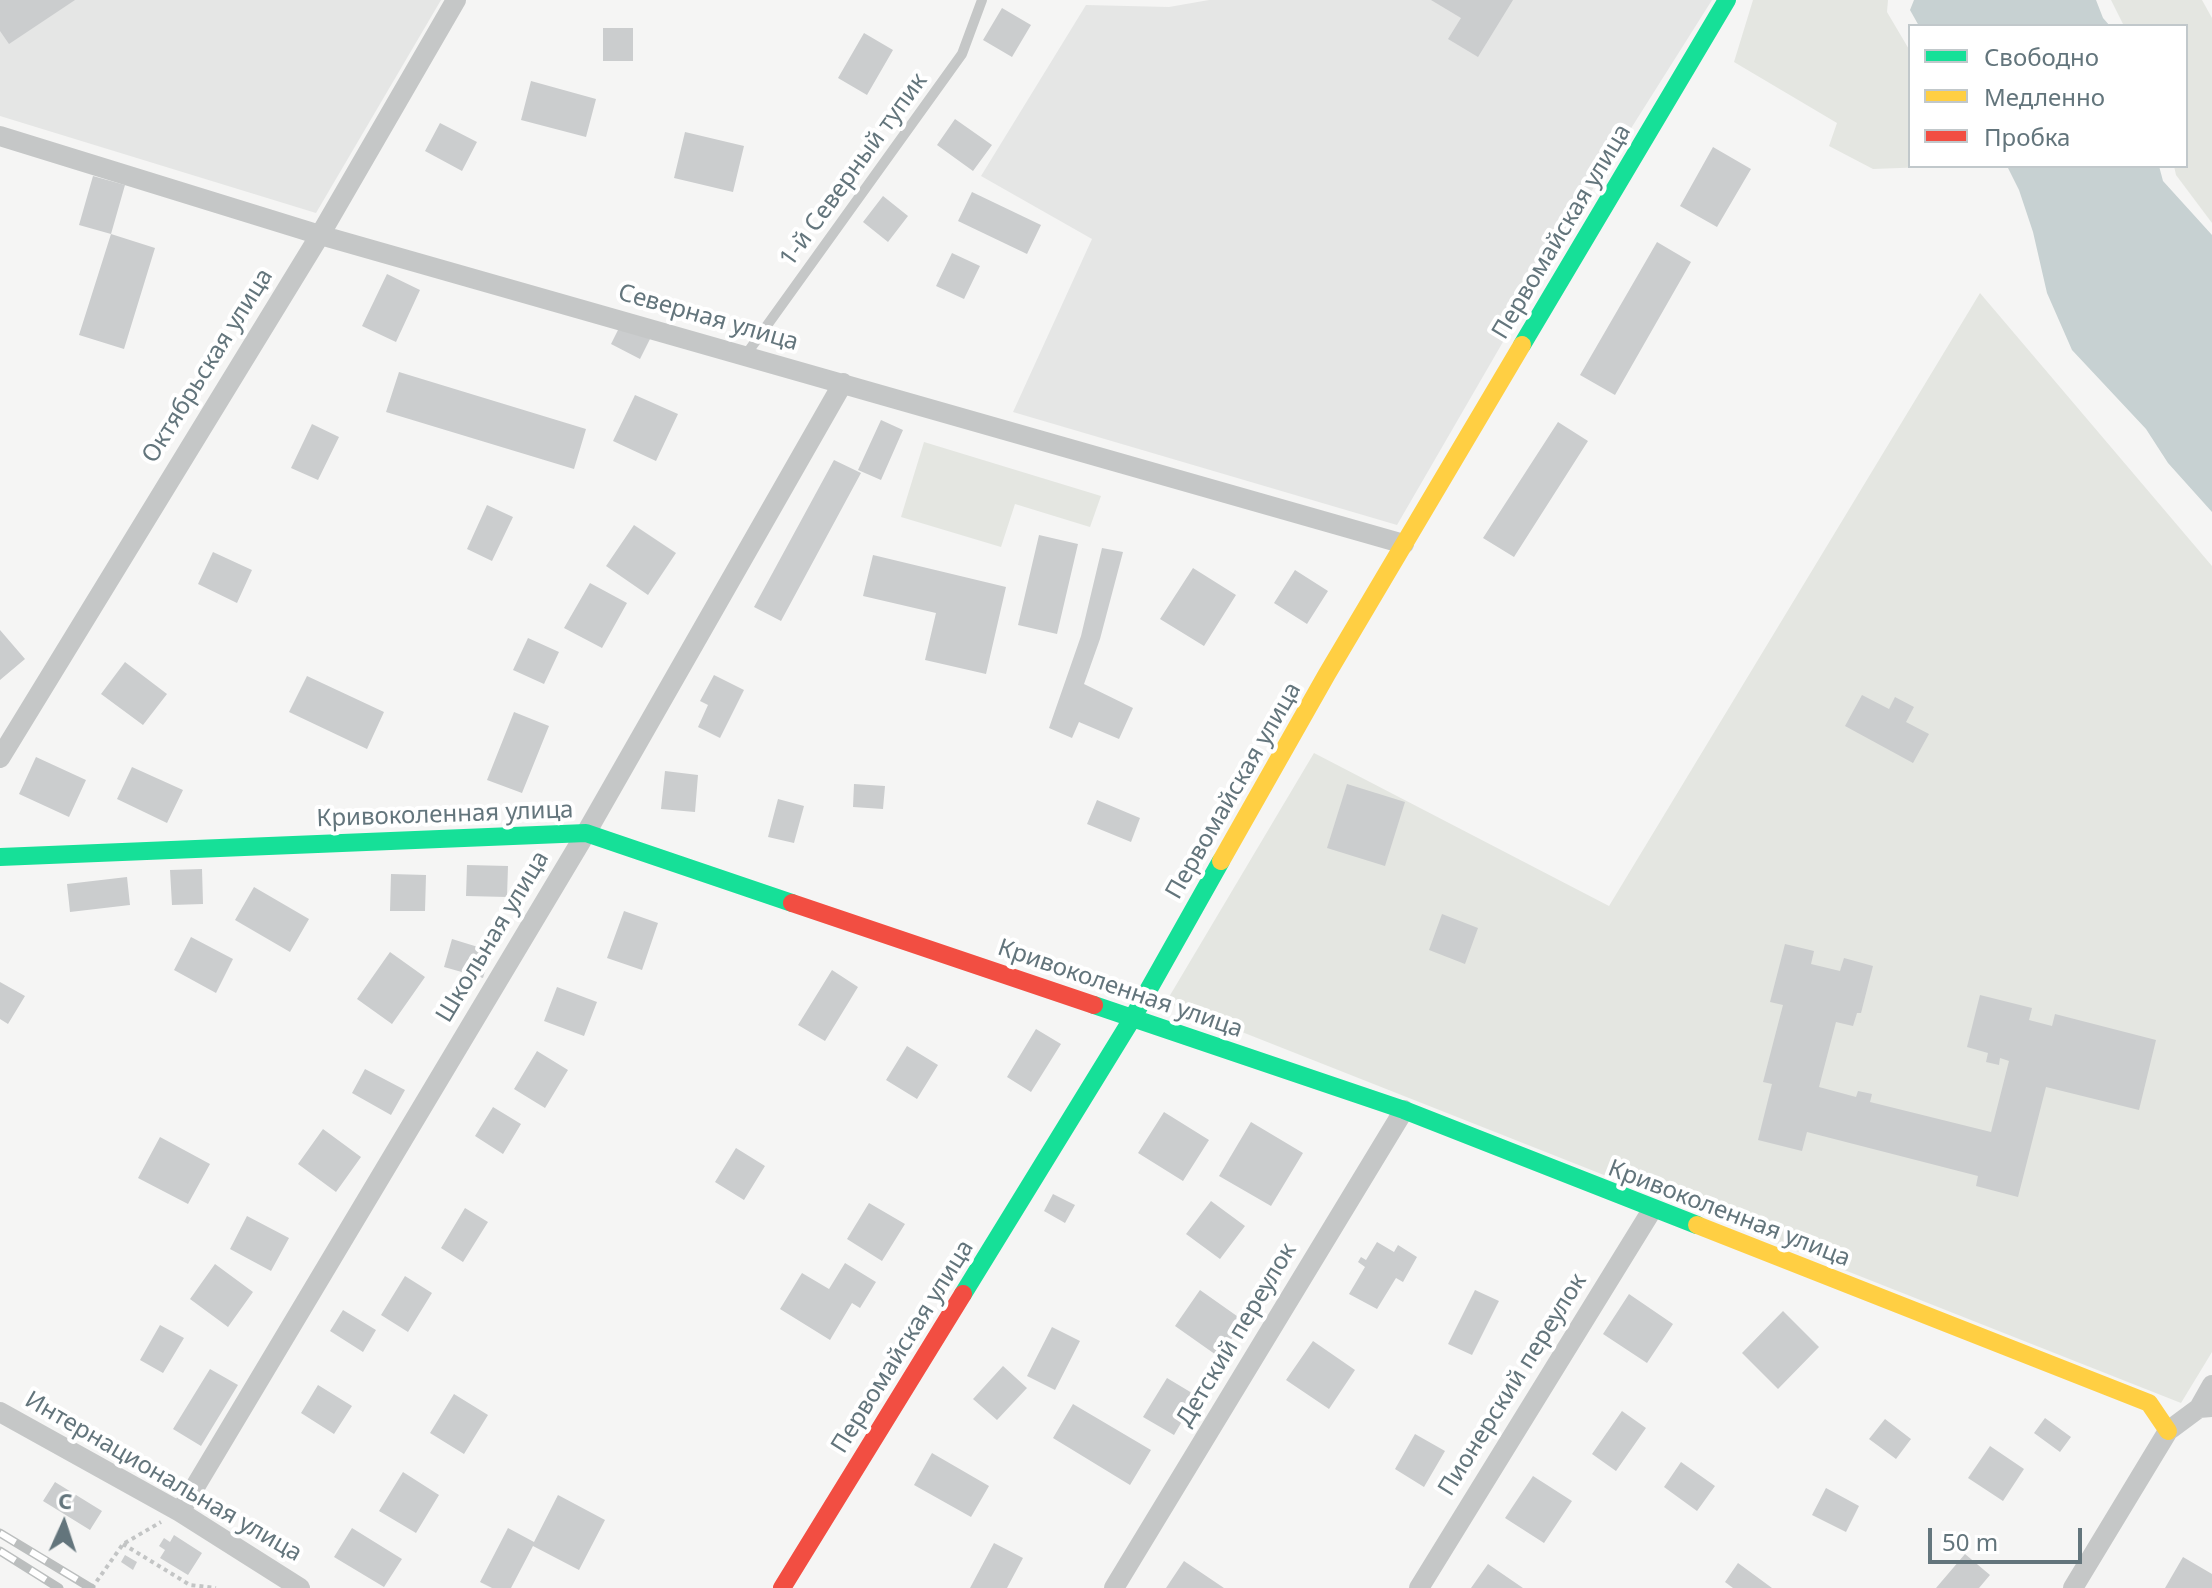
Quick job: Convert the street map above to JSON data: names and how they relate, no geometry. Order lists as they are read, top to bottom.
{
  "streets": {
    "street": [
      "Первомайская улица",
      "Северная улица",
      "Октябрьская улица",
      "Кривоколенная улица",
      "Школьная улица",
      "Детский переулок",
      "Пионерский переулок",
      "Интернациональная улица"
    ],
    "lane": ["1-й Северный тупик"]
  },
  "crossings": [
    ["1-й Северный тупик", "Северная улица"],
    ["Первомайская улица", "Северная улица"],
    ["Первомайская улица", "Кривоколенная улица"],
    ["Северная улица", "Октябрьская улица"],
    ["Северная улица", "Школьная улица"],
    ["Кривоколенная улица", "Школьная улица"],
    ["Кривоколенная улица", "Детский переулок"],
    ["Кривоколенная улица", "Пионерский переулок"],
    ["Школьная улица", "Интернациональная улица"]
  ],
  "legend": ["Свободно", "Медленно", "Пробка"],
  "scale_bar": "50 m",
  "north": "top"
}
